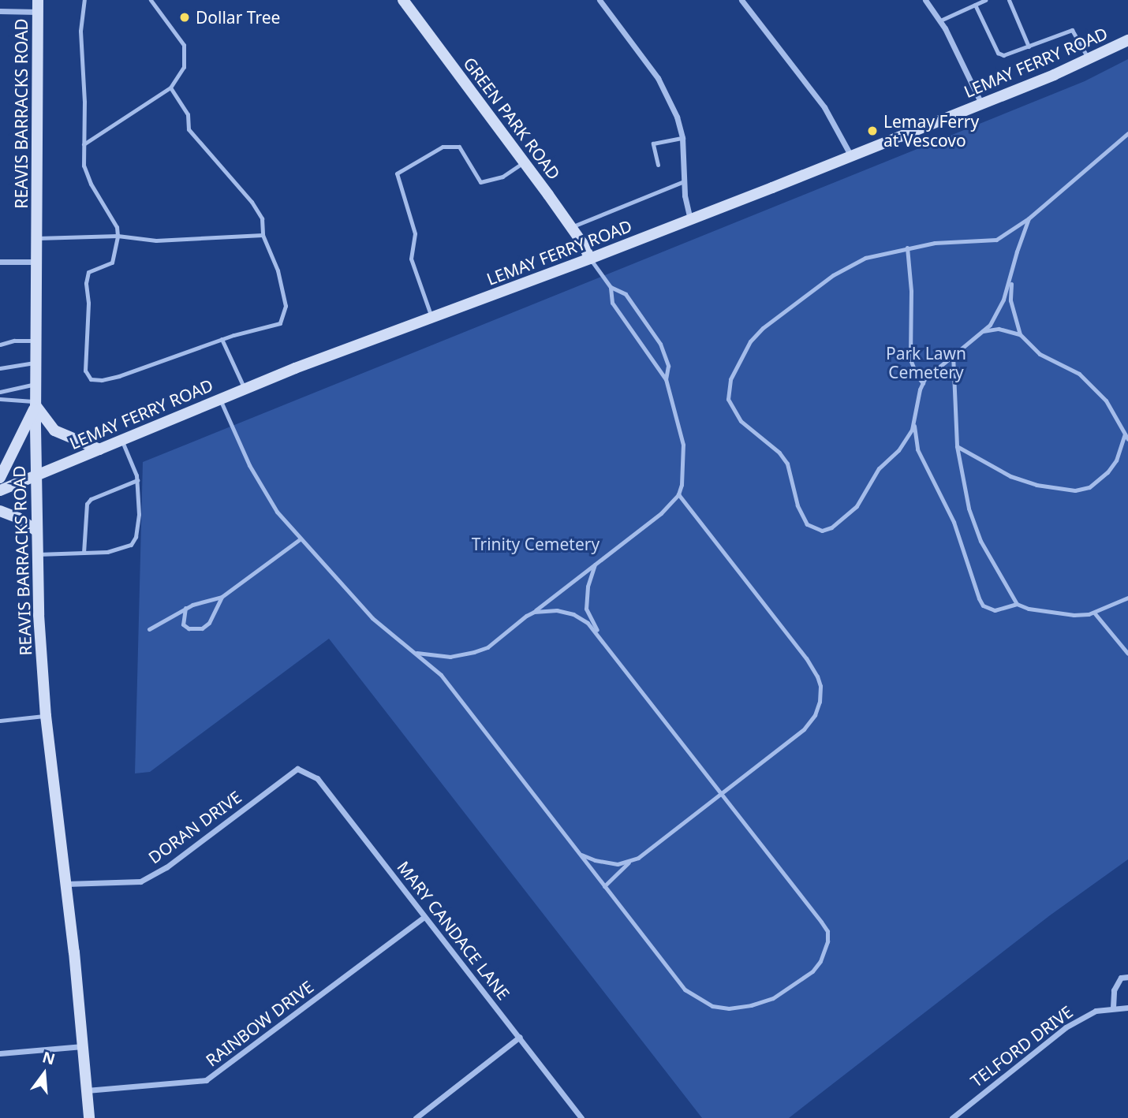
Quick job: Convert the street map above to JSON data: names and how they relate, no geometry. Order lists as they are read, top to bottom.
{
  "streets": {
    "main road": ["LEMAY FERRY ROAD", "REAVIS BARRACKS ROAD", "GREEN PARK ROAD"],
    "street": [
      "DORAN DRIVE",
      "MARY CANDACE LANE",
      "RAINBOW DRIVE",
      "TELFORD DRIVE"
    ]
  },
  "crossings": [
    ["LEMAY FERRY ROAD", "REAVIS BARRACKS ROAD"],
    ["LEMAY FERRY ROAD", "GREEN PARK ROAD"],
    ["REAVIS BARRACKS ROAD", "DORAN DRIVE"],
    ["REAVIS BARRACKS ROAD", "RAINBOW DRIVE"],
    ["DORAN DRIVE", "MARY CANDACE LANE"],
    ["MARY CANDACE LANE", "RAINBOW DRIVE"]
  ],
  "parks": ["Park Lawn Cemetery", "Trinity Cemetery"],
  "places": ["Dollar Tree", "Lemay Ferry at Vescovo"],
  "north": "top"
}
